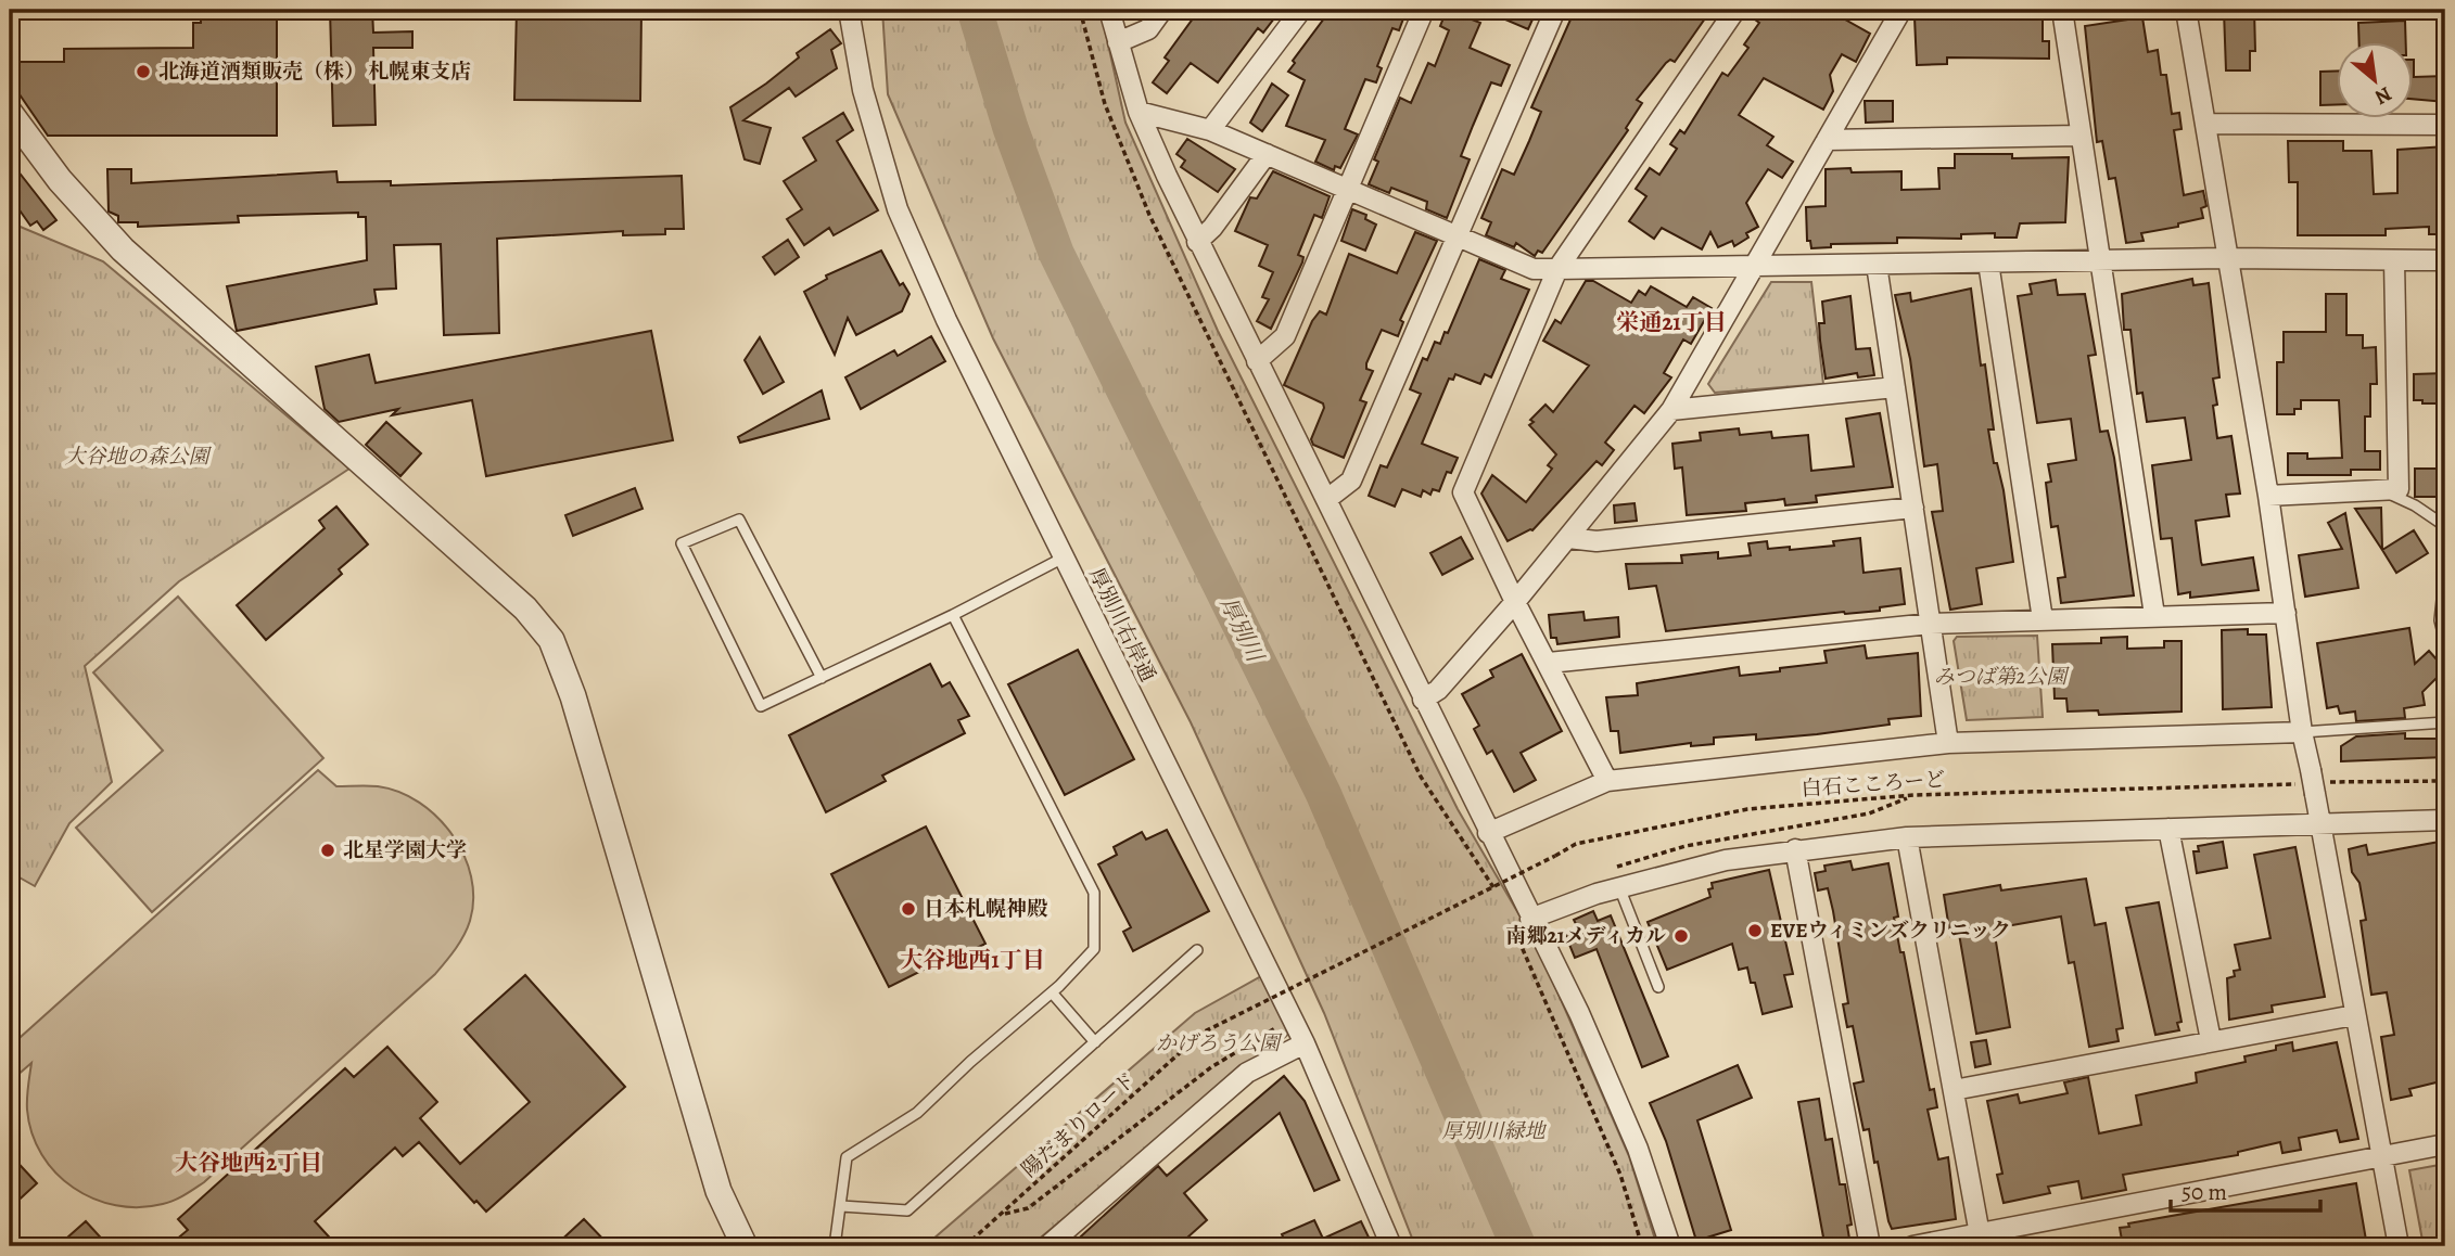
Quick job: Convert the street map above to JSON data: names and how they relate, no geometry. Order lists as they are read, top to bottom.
{
  "streets": {
    "street": ["厚別川右岸通"],
    "path": ["白石こころーど", "陽だまりロード"]
  },
  "crossings": [
    ["白石こころーど", "陽だまりロード"]
  ],
  "districts": ["栄通21丁目", "大谷地西1丁目", "大谷地西2丁目"],
  "water": ["厚別川"],
  "parks": [
    "大谷地の森公園",
    "みつば第2公園",
    "かげろう公園",
    "厚別川緑地"
  ],
  "places": [
    "北海道酒類販売（株） 札幌東支店",
    "北星学園大学",
    "日本札幌神殿",
    "EVEウィミンズクリニック",
    "南郷21メディカル"
  ],
  "scale_bar": "50 m",
  "north": "bottom right"
}
